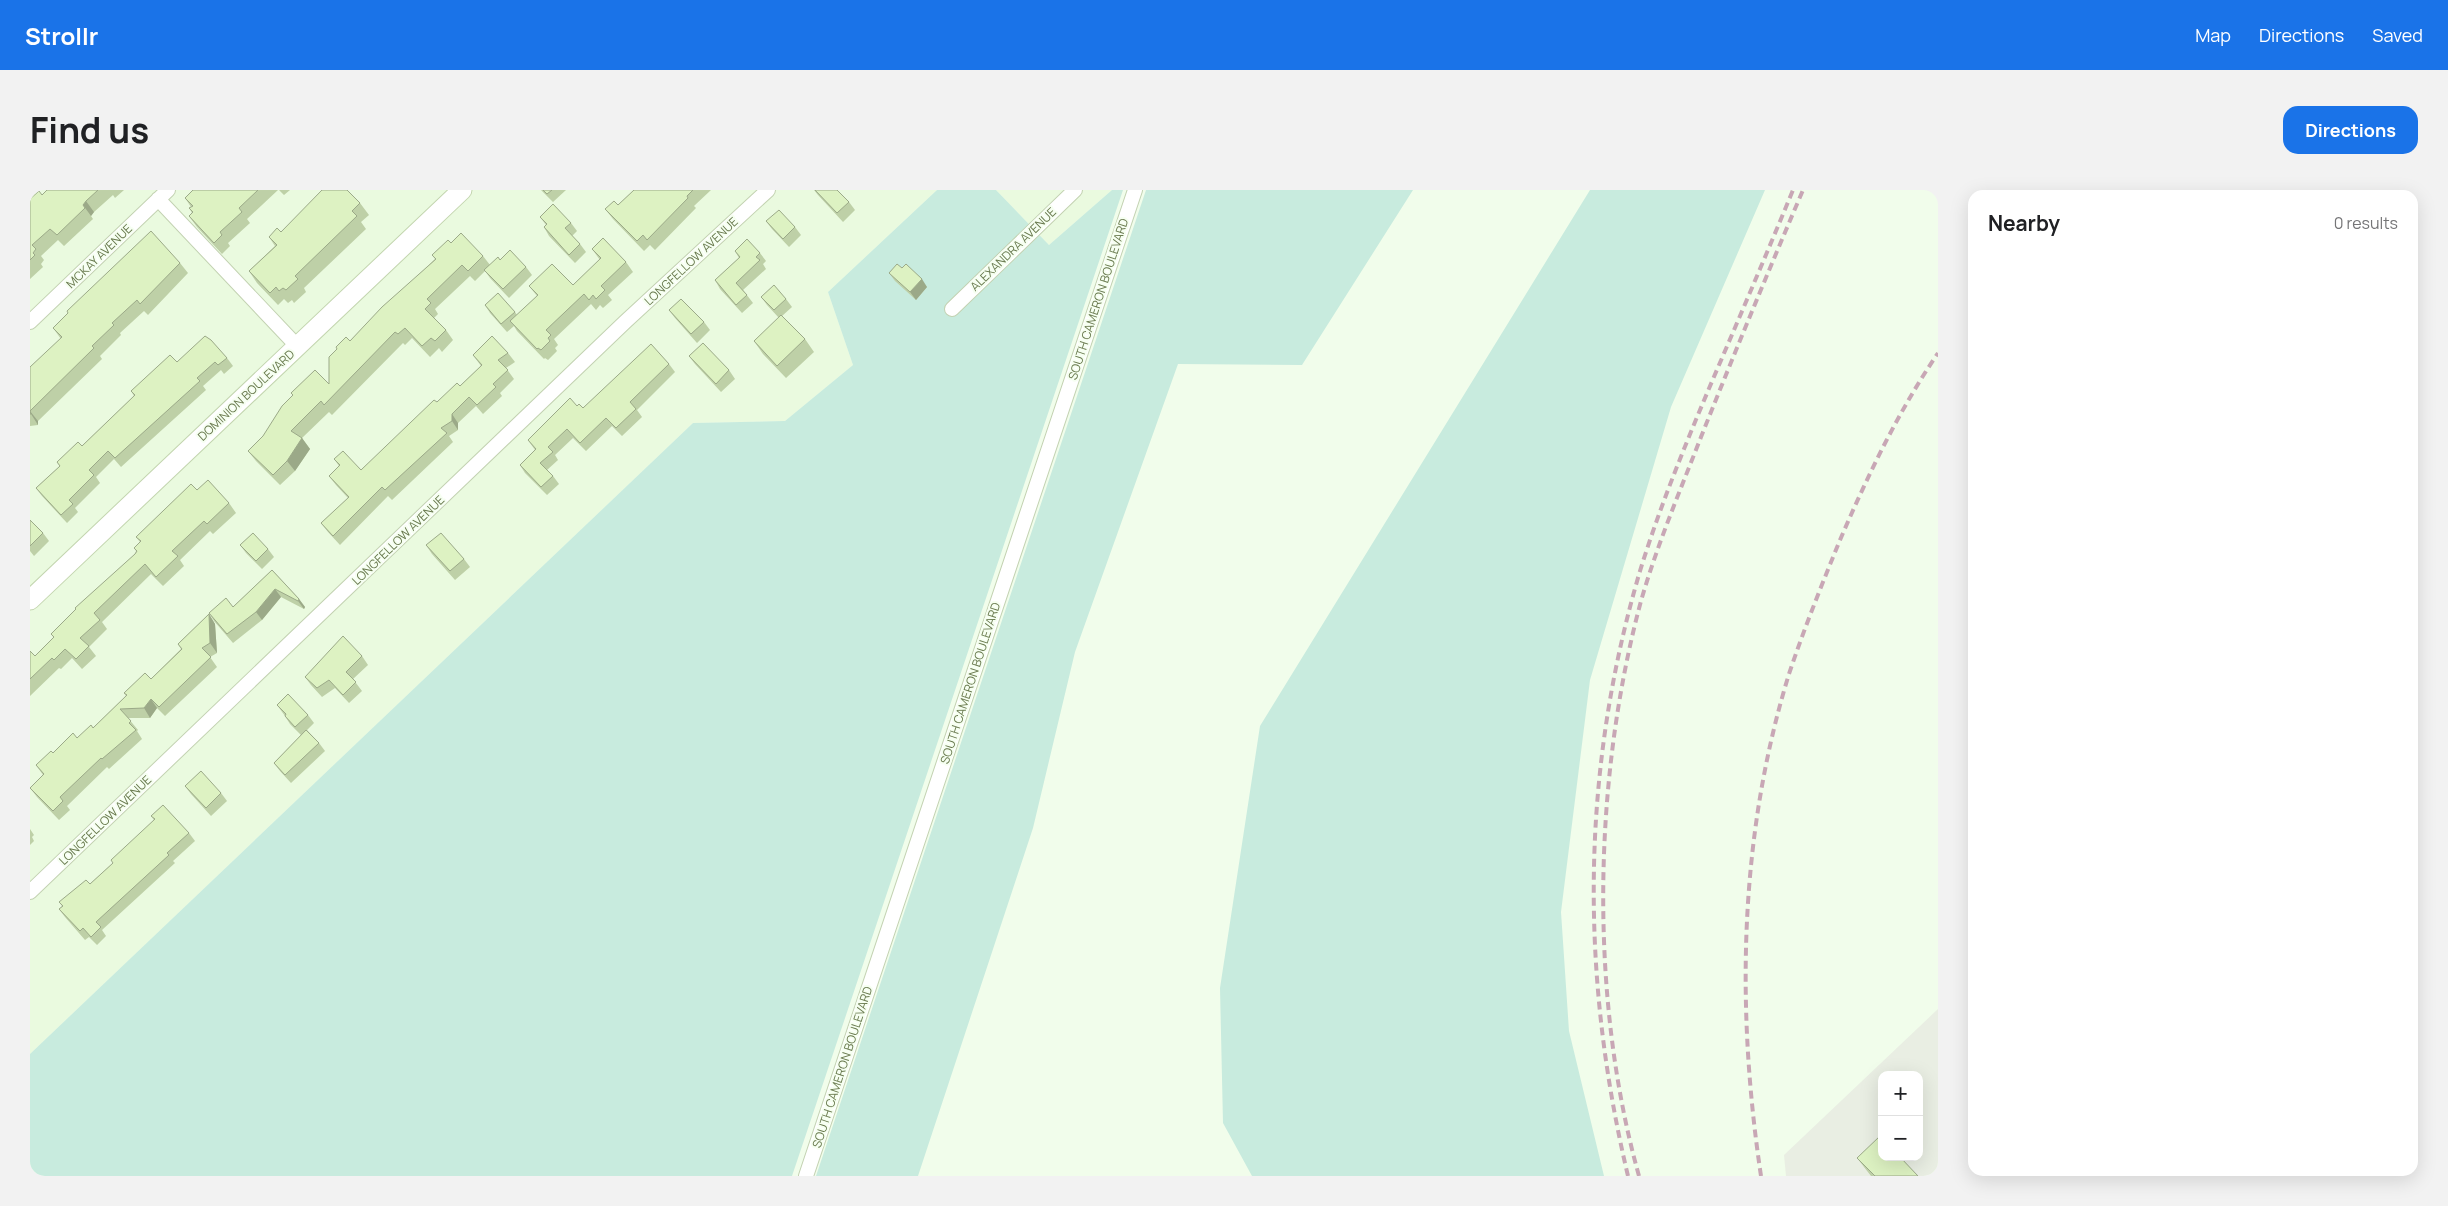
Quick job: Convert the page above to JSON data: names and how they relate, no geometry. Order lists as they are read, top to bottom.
{
  "streets": {
    "street": [
      "ALEXANDRA AVENUE",
      "MCKAY AVENUE",
      "LONGFELLOW AVENUE",
      "SOUTH CAMERON BOULEVARD",
      "DOMINION BOULEVARD"
    ]
  },
  "page": {
    "header": "Strollr",
    "nav": ["Map", "Directions", "Saved"],
    "title": "Find us",
    "buttons": "Directions",
    "heading": ["Nearby", "0 results"],
    "map_buttons": ["+", "−"]
  }
}
